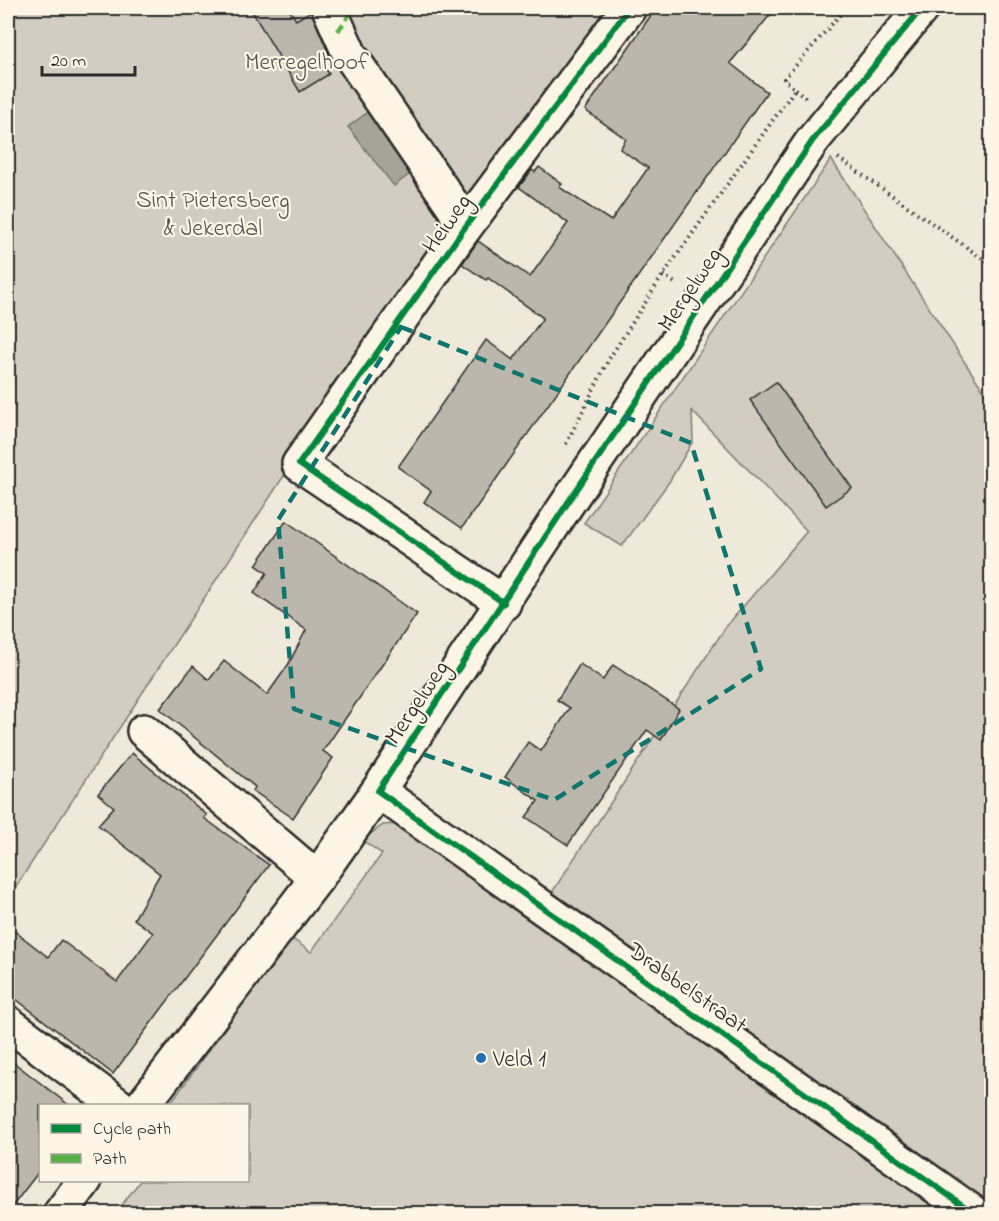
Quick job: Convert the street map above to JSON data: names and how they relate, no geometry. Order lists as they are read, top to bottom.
{
  "streets": {
    "street": ["Heiweg", "Mergelweg", "Drabbelstraat"]
  },
  "crossings": [
    ["Heiweg", "Mergelweg"],
    ["Mergelweg", "Drabbelstraat"]
  ],
  "parks": ["Merregelhoof", "Sint Pietersberg & Jekerdal"],
  "places": ["Veld 1"],
  "legend": ["Cycle path", "Path"],
  "scale_bar": "20 m"
}
